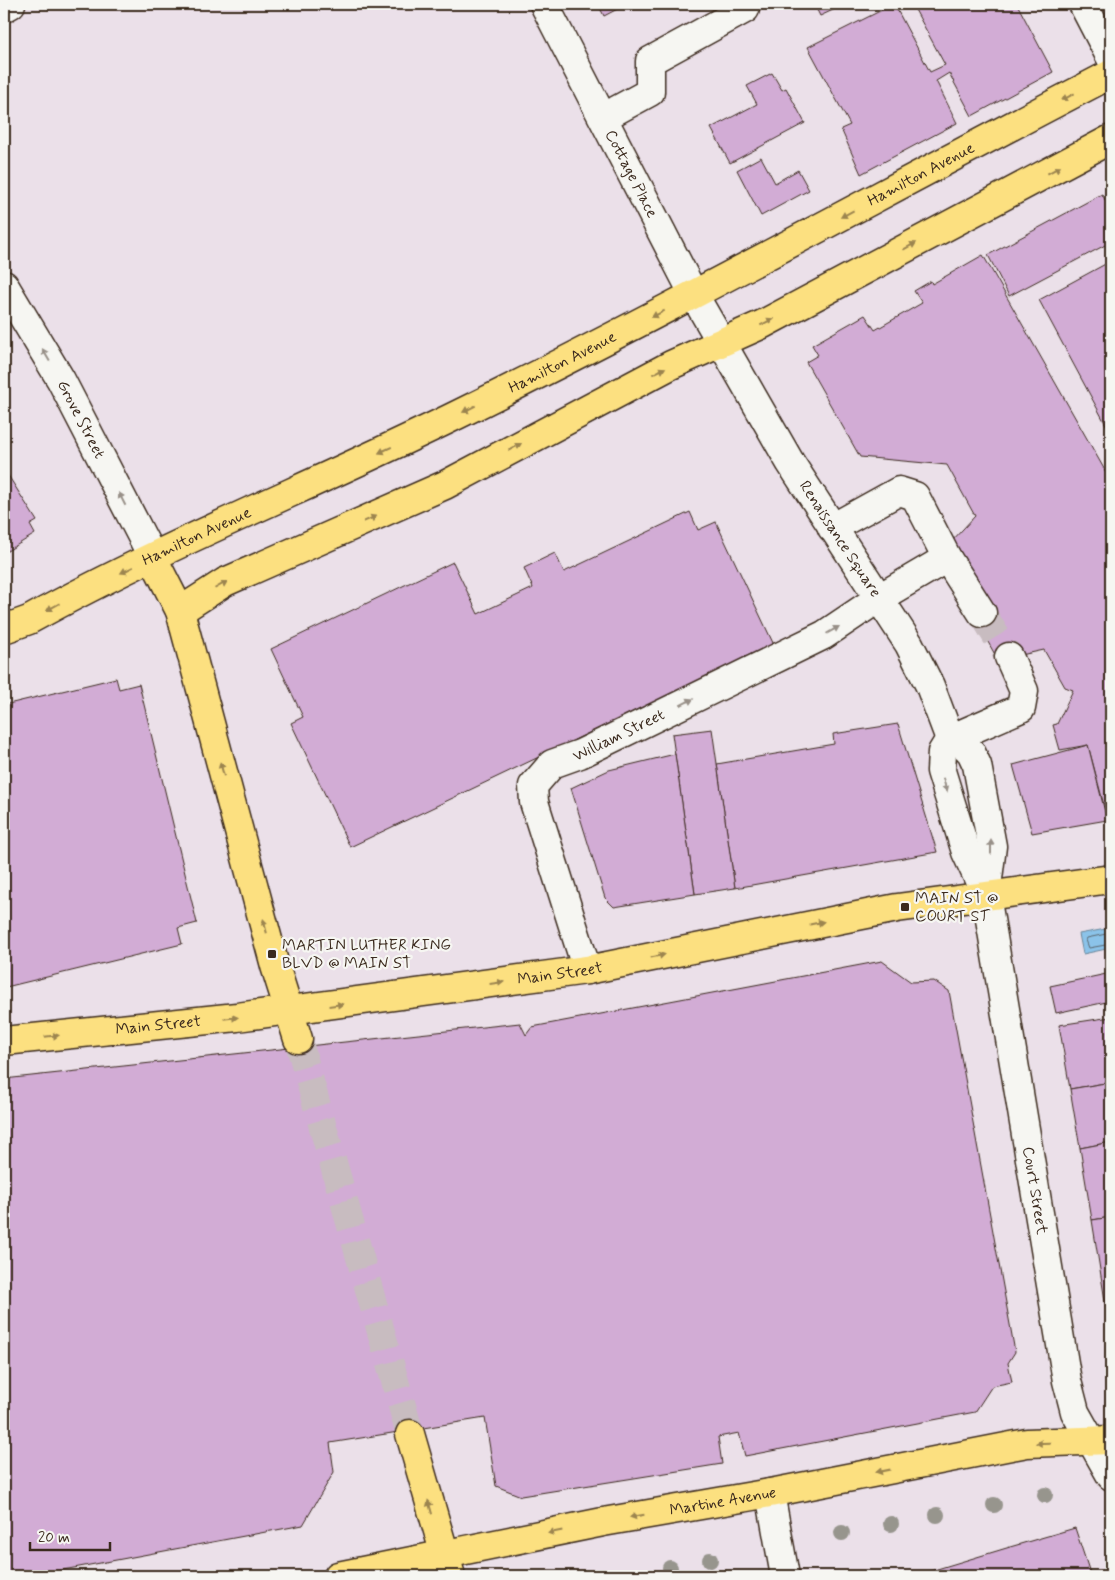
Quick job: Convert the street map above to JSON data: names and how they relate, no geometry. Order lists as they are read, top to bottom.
{
  "streets": {
    "main road": ["Hamilton Avenue", "Main Street", "Martine Avenue"],
    "street": [
      "Cottage Place",
      "Grove Street",
      "Renaissance Square",
      "William Street",
      "Court Street"
    ]
  },
  "crossings": [
    ["Cottage Place", "Hamilton Avenue"],
    ["Cottage Place", "Renaissance Square"],
    ["Hamilton Avenue", "Grove Street"],
    ["Renaissance Square", "William Street"],
    ["William Street", "Main Street"],
    ["Main Street", "Court Street"],
    ["Court Street", "Martine Avenue"]
  ],
  "one_way": [
    "Grove Street",
    "William Street",
    "Main Street",
    "Martine Avenue"
  ],
  "places": {
    "transit": ["MAIN ST @ COURT ST", "MARTIN LUTHER KING BLVD @ MAIN ST"]
  },
  "scale_bar": "20 m"
}
